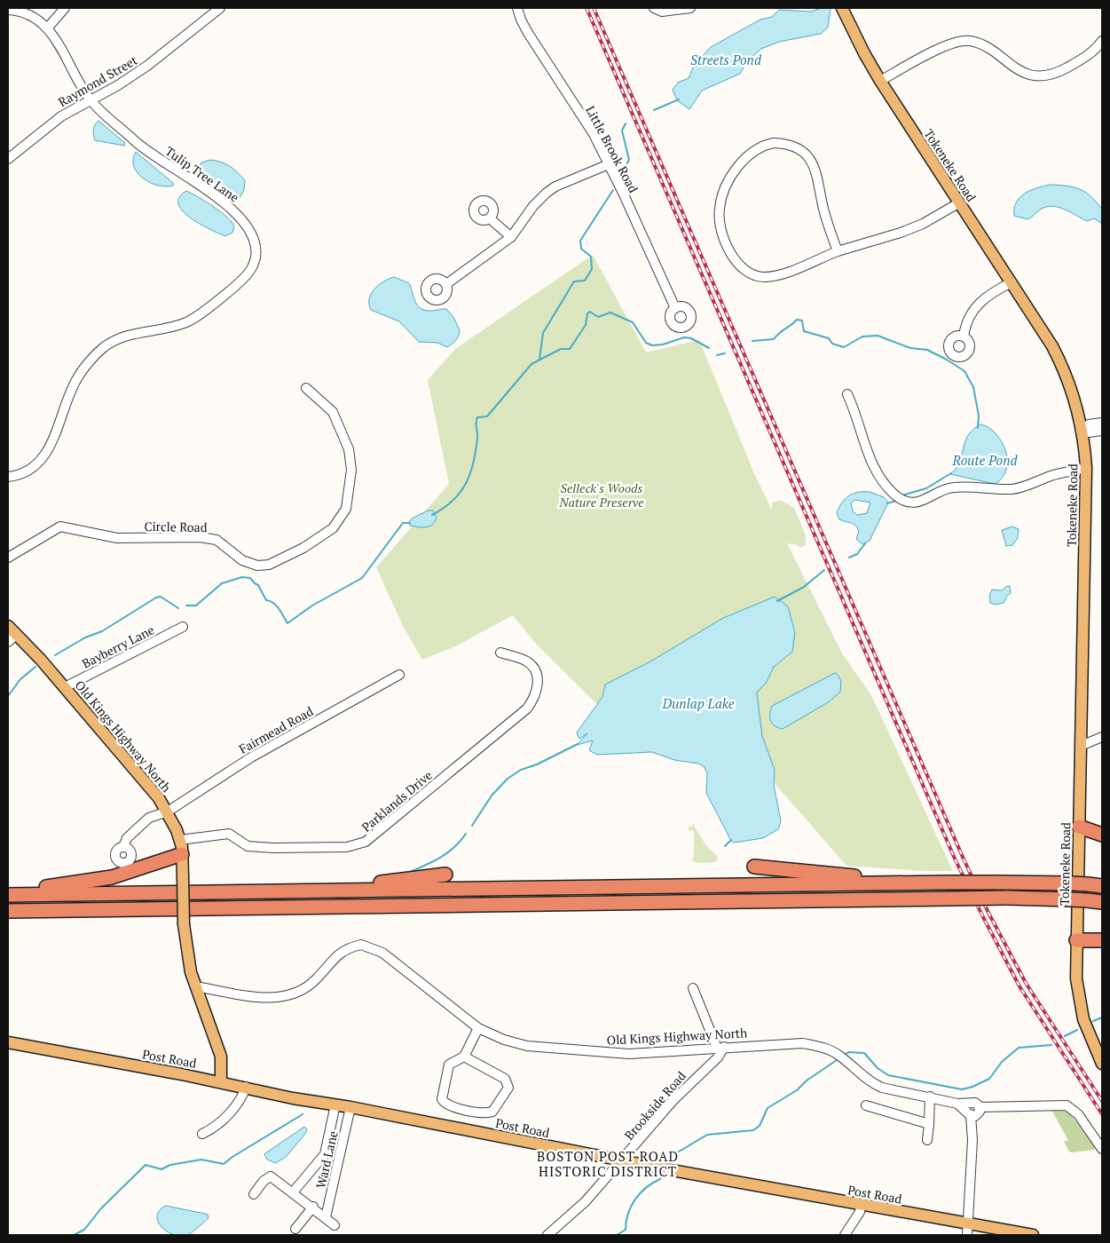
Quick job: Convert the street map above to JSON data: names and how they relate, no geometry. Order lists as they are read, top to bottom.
{
  "streets": {
    "main road": ["Tokeneke Road", "Old Kings Highway North", "Post Road"],
    "street": [
      "Raymond Street",
      "Little Brook Road",
      "Tulip Tree Lane",
      "Circle Road",
      "Bayberry Lane",
      "Fairmead Road",
      "Parklands Drive",
      "Brookside Road",
      "Ward Lane"
    ]
  },
  "crossings": [
    ["Raymond Street", "Tulip Tree Lane"],
    ["Bayberry Lane", "Old Kings Highway North"],
    ["Fairmead Road", "Old Kings Highway North"],
    ["Old Kings Highway North", "Parklands Drive"],
    ["Old Kings Highway North", "Post Road"],
    ["Old Kings Highway North", "Brookside Road"],
    ["Post Road", "Brookside Road"],
    ["Post Road", "Ward Lane"]
  ],
  "districts": ["BOSTON POST ROAD HISTORIC DISTRICT"],
  "water": ["Streets Pond", "Route Pond", "Dunlap Lake"],
  "parks": ["Selleck's Woods Nature Preserve"]
}
